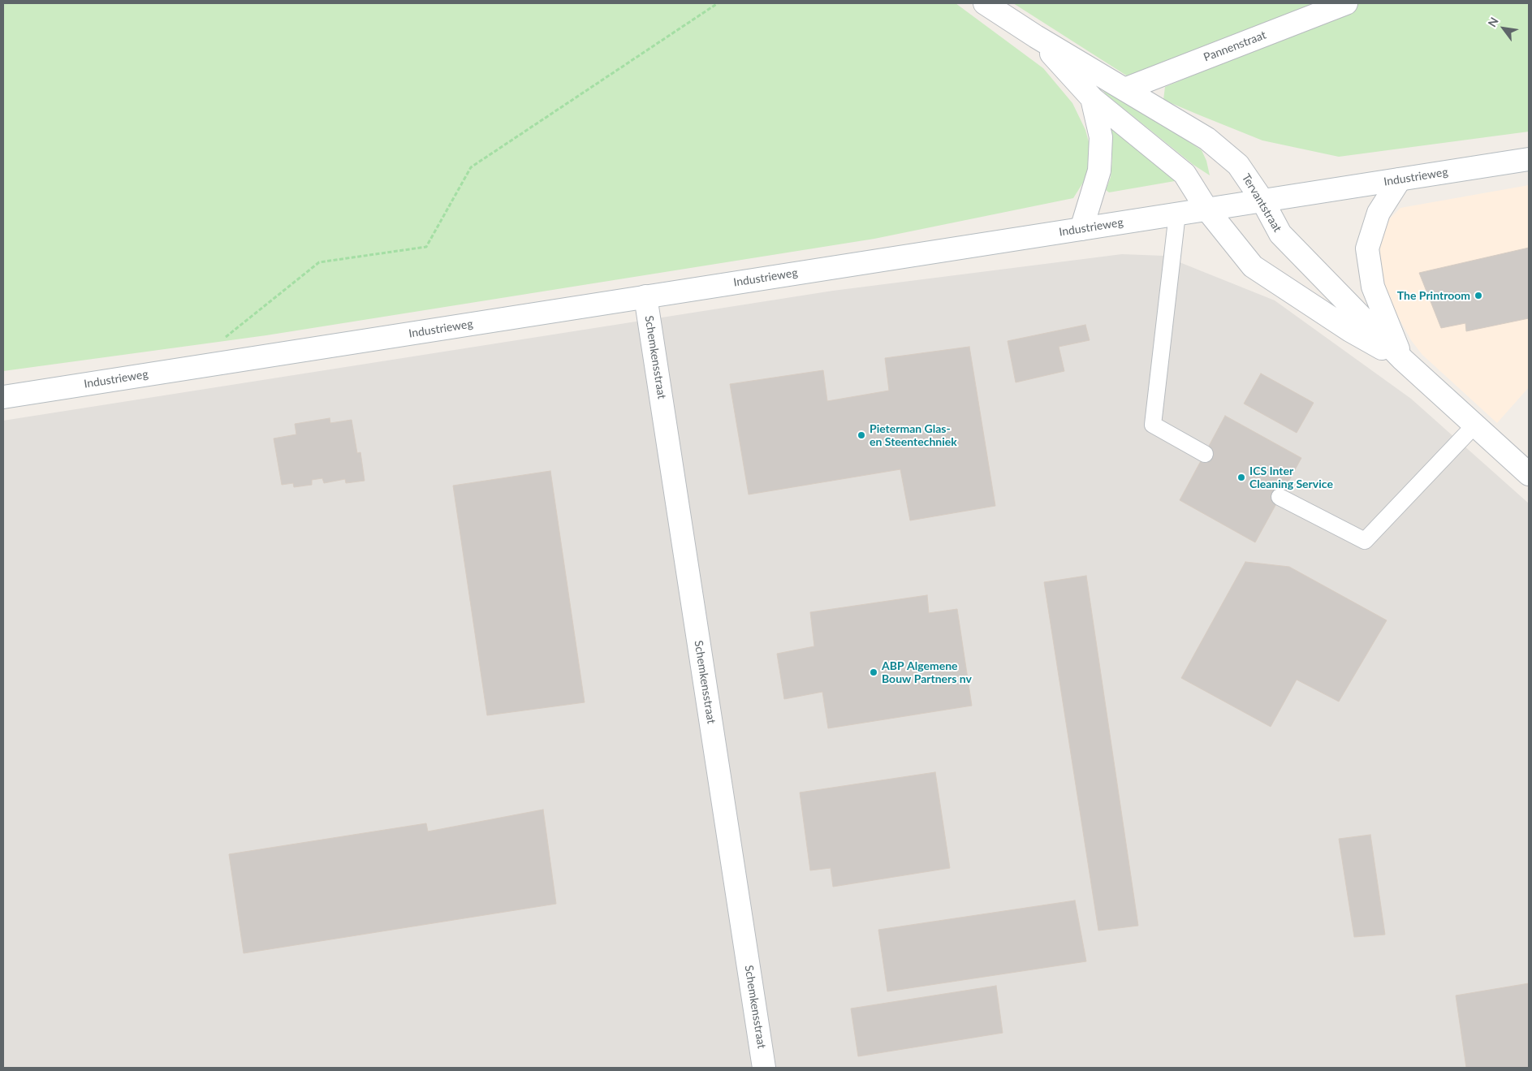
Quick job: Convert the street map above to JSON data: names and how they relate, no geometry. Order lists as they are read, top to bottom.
{
  "streets": {
    "street": [
      "Pannenstraat",
      "Industrieweg",
      "Tervantstraat",
      "Schemkensstraat"
    ]
  },
  "crossings": [
    ["Pannenstraat", "Tervantstraat"],
    ["Industrieweg", "Tervantstraat"],
    ["Industrieweg", "Schemkensstraat"]
  ],
  "places": [
    "The Printroom",
    "Pieterman Glas- en Steentechniek",
    "ICS Inter Cleaning Service",
    "ABP Algemene Bouw Partners nv"
  ],
  "north": "top left"
}
